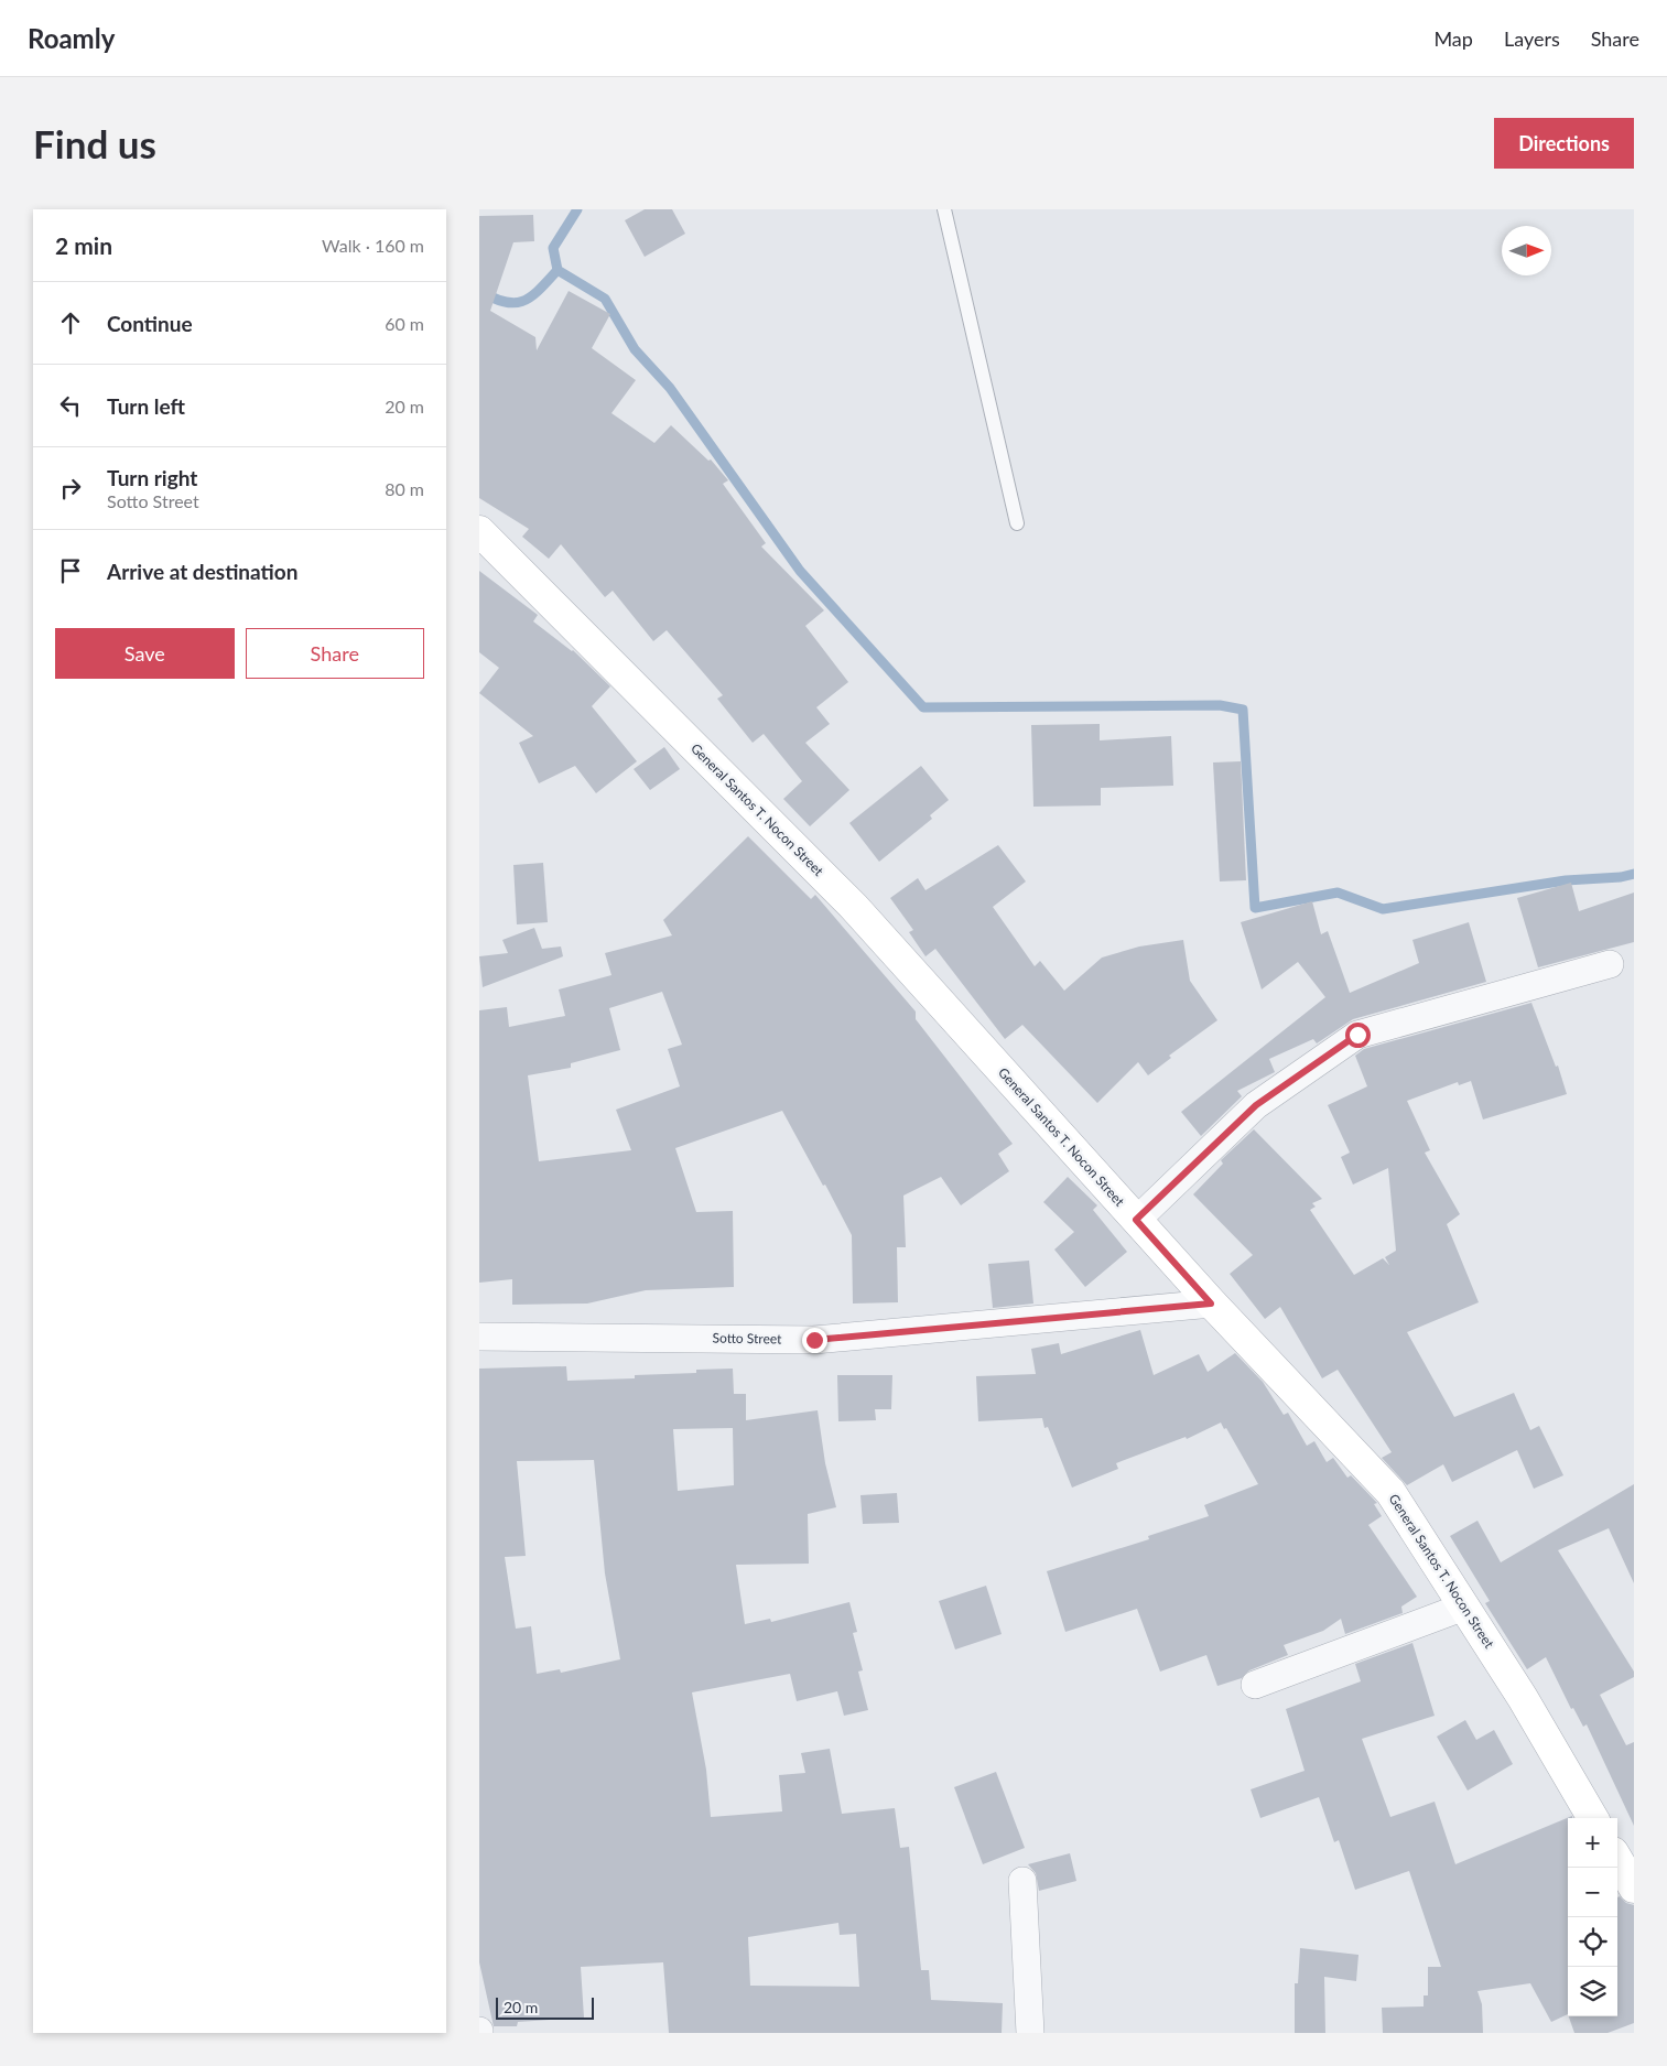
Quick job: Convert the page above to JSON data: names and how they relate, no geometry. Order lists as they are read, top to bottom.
{
  "streets": {
    "main road": ["General Santos T. Nocon Street"],
    "street": ["Sotto Street"]
  },
  "crossings": [
    ["General Santos T. Nocon Street", "Sotto Street"]
  ],
  "scale_bar": "20 m",
  "north": "right",
  "page": {
    "header": "Roamly",
    "nav": ["Map", "Layers", "Share"],
    "buttons": [
      "Directions",
      ["Save", "Share"]
    ],
    "title": "Find us",
    "heading": ["2 min", "Walk · 160 m"],
    "list": [
      ["Continue", "60 m"],
      ["Turn left", "20 m"],
      ["Turn right", "Sotto Street", "80 m"],
      "Arrive at destination"
    ],
    "map_buttons": ["+", "−"],
    "scale": "20 m"
  }
}
